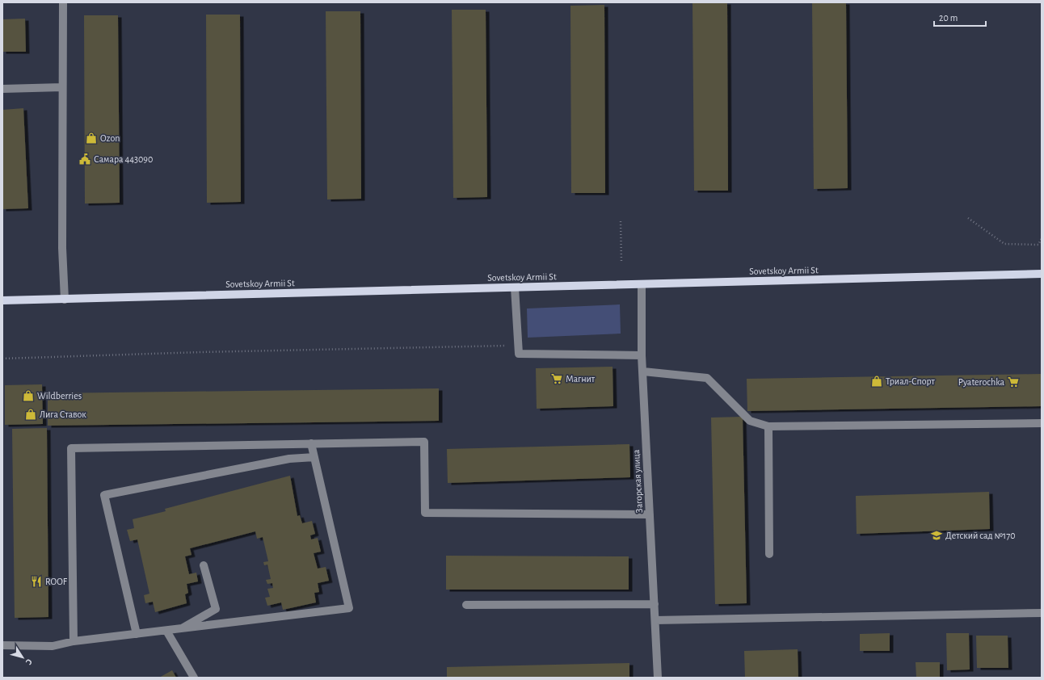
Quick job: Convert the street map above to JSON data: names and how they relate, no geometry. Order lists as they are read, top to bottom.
{
  "streets": {
    "main road": ["Sovetskoy Armii St"],
    "street": ["Загорская улица"]
  },
  "crossings": [
    ["Sovetskoy Armii St", "Загорская улица"]
  ],
  "places": {
    "shop": [
      "Ozon",
      "Триал-Спорт",
      "Wildberries",
      "Лига Ставок"
    ],
    "public building": ["Самара 443090"],
    "supermarket": ["Магнит", "Pyaterochka"],
    "school or university": ["Детский сад №170"],
    "restaurant": ["ROOF"]
  },
  "scale_bar": "20 m",
  "north": "bottom right"
}
